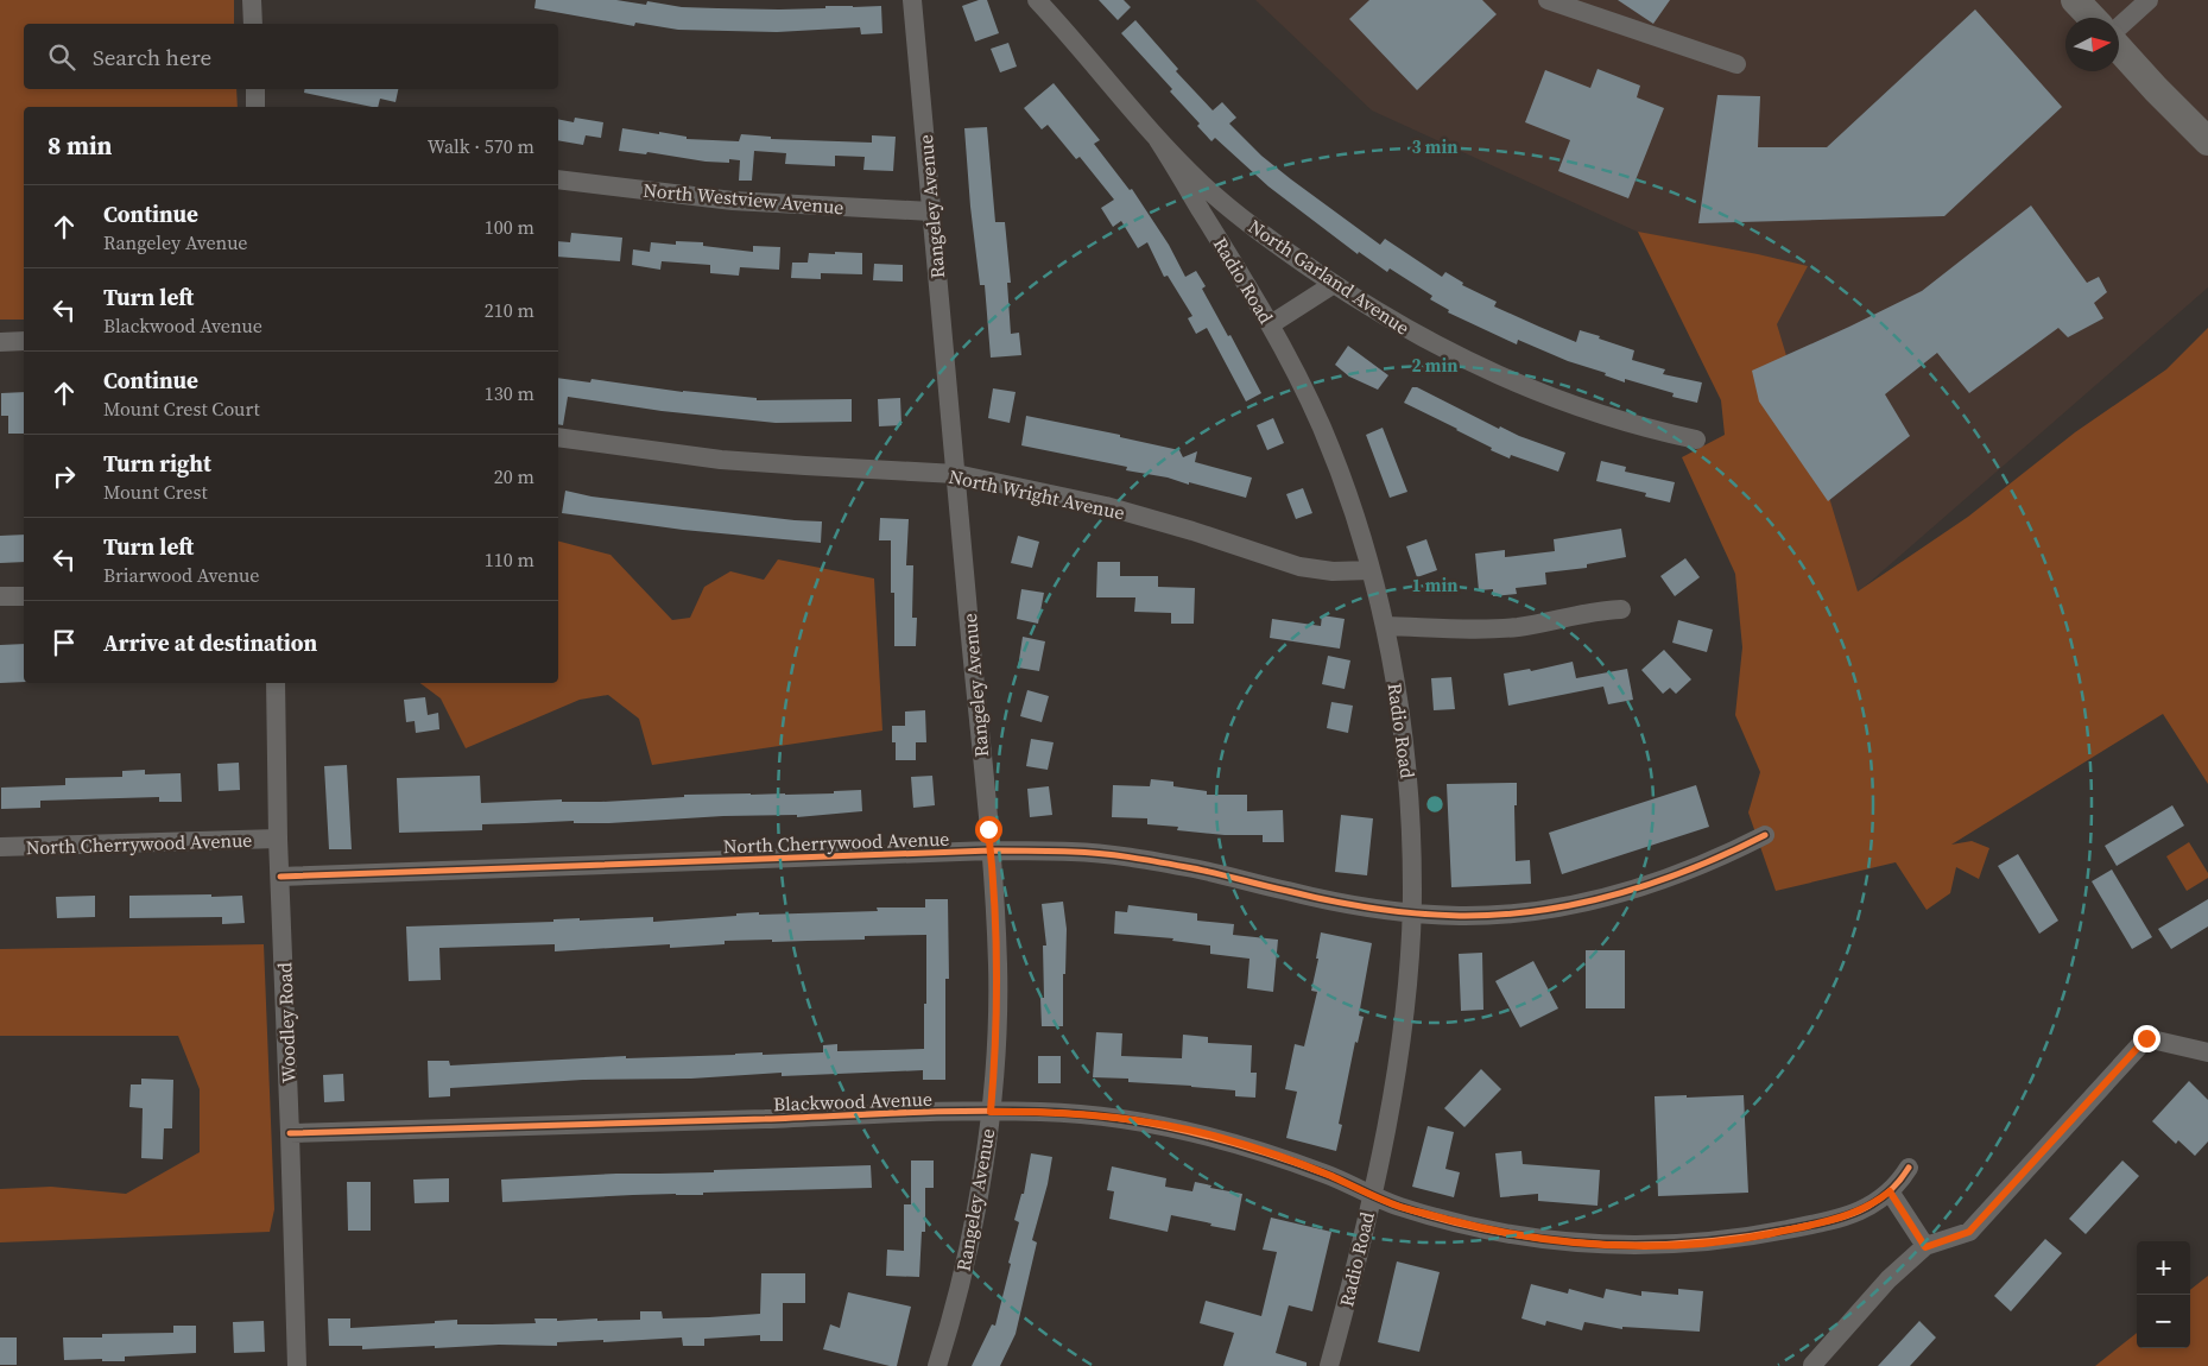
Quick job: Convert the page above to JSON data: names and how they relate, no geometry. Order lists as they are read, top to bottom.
{
  "streets": {
    "street": [
      "North Westview Avenue",
      "Rangeley Avenue",
      "North Garland Avenue",
      "Radio Road",
      "North Wright Avenue",
      "North Cherrywood Avenue",
      "Woodley Road",
      "Blackwood Avenue"
    ]
  },
  "crossings": [
    ["North Westview Avenue", "Rangeley Avenue"],
    ["Rangeley Avenue", "North Wright Avenue"],
    ["Rangeley Avenue", "North Cherrywood Avenue"],
    ["Rangeley Avenue", "Blackwood Avenue"],
    ["North Garland Avenue", "Radio Road"],
    ["Radio Road", "North Wright Avenue"],
    ["Radio Road", "North Cherrywood Avenue"],
    ["Radio Road", "Blackwood Avenue"],
    ["North Cherrywood Avenue", "Woodley Road"],
    ["Woodley Road", "Blackwood Avenue"]
  ],
  "north": "right",
  "page": {
    "search": "Search here",
    "heading": ["8 min", "Walk · 570 m"],
    "list": [
      ["Continue", "Rangeley Avenue", "100 m"],
      ["Turn left", "Blackwood Avenue", "210 m"],
      ["Continue", "Mount Crest Court", "130 m"],
      ["Turn right", "Mount Crest", "20 m"],
      ["Turn left", "Briarwood Avenue", "110 m"],
      "Arrive at destination"
    ],
    "map_buttons": ["+", "−"]
  },
  "rings": ["3 min", "2 min", "1 min"]
}
